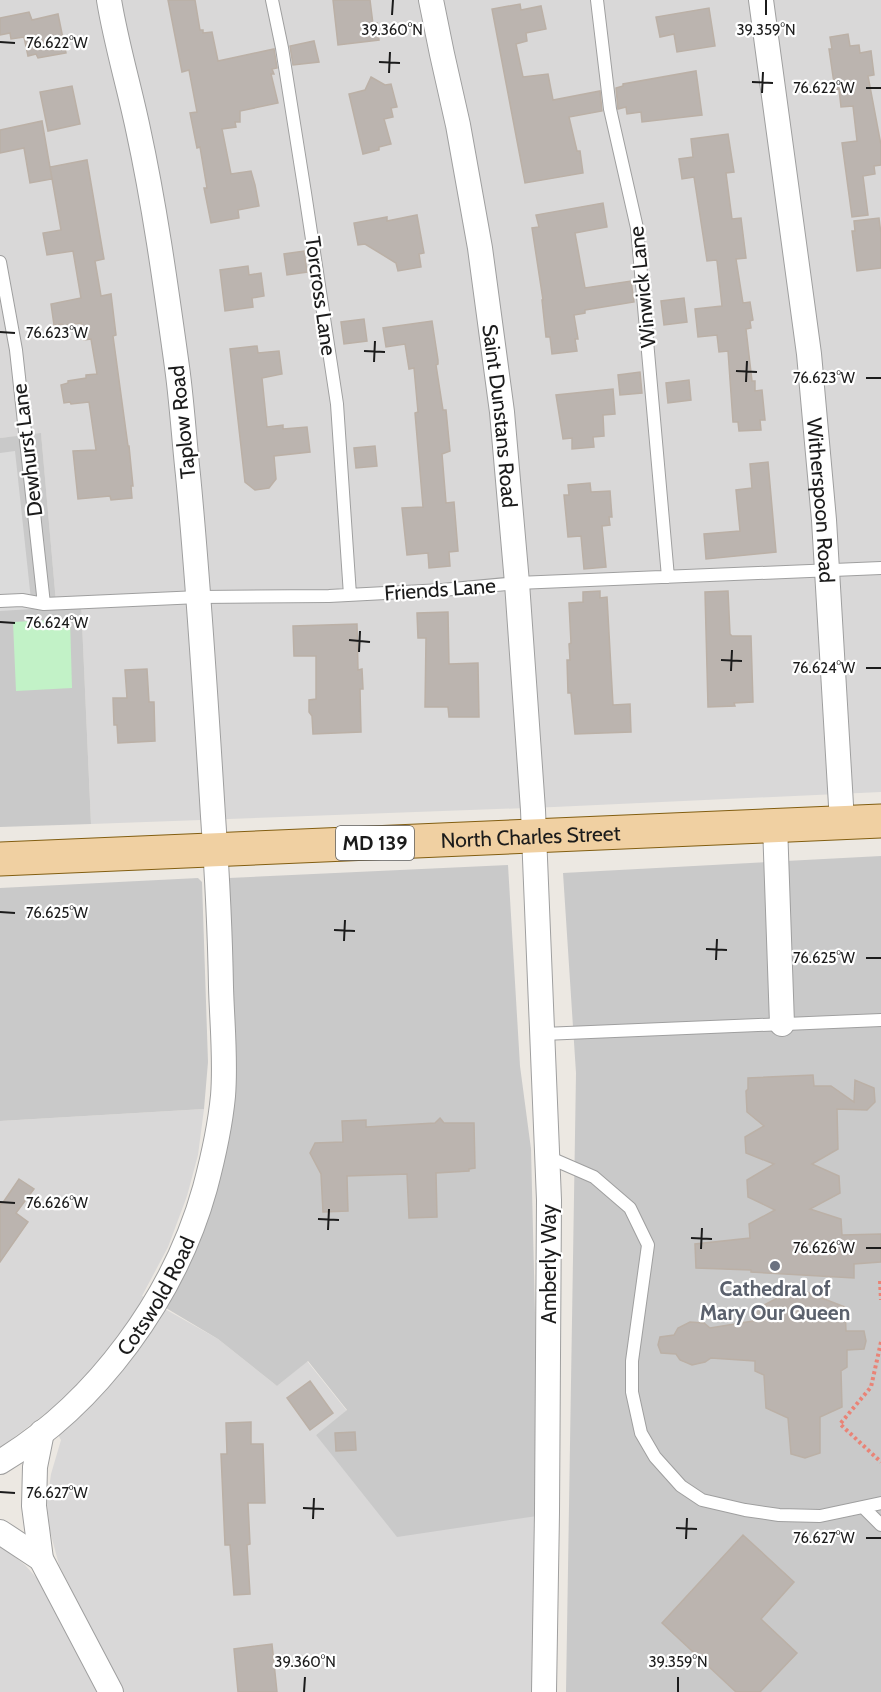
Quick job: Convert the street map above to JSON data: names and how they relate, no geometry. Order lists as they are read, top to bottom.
{
  "streets": {
    "main road": ["North Charles Street", "MD 139"],
    "street": [
      "Saint Dunstans Road",
      "Taplow Road",
      "Witherspoon Road",
      "Amberly Way",
      "Cotswold Road"
    ],
    "lane": [
      "Winwick Lane",
      "Torcross Lane",
      "Dewhurst Lane",
      "Friends Lane"
    ]
  },
  "crossings": [
    ["Winwick Lane", "Friends Lane"],
    ["Torcross Lane", "Friends Lane"],
    ["Saint Dunstans Road", "Friends Lane"],
    ["Saint Dunstans Road", "North Charles Street"],
    ["Saint Dunstans Road", "Amberly Way"],
    ["Taplow Road", "Friends Lane"],
    ["Taplow Road", "North Charles Street"],
    ["Taplow Road", "Cotswold Road"],
    ["Dewhurst Lane", "Friends Lane"],
    ["Witherspoon Road", "Friends Lane"],
    ["Witherspoon Road", "North Charles Street"],
    ["North Charles Street", "Amberly Way"],
    ["North Charles Street", "Cotswold Road"]
  ],
  "places": ["Cathedral of Mary Our Queen"],
  "coordinates": [
    "39.360°N",
    "39.359°N",
    "76.622°W",
    "76.623°W",
    "76.624°W",
    "76.625°W",
    "76.626°W",
    "76.627°W"
  ]
}
